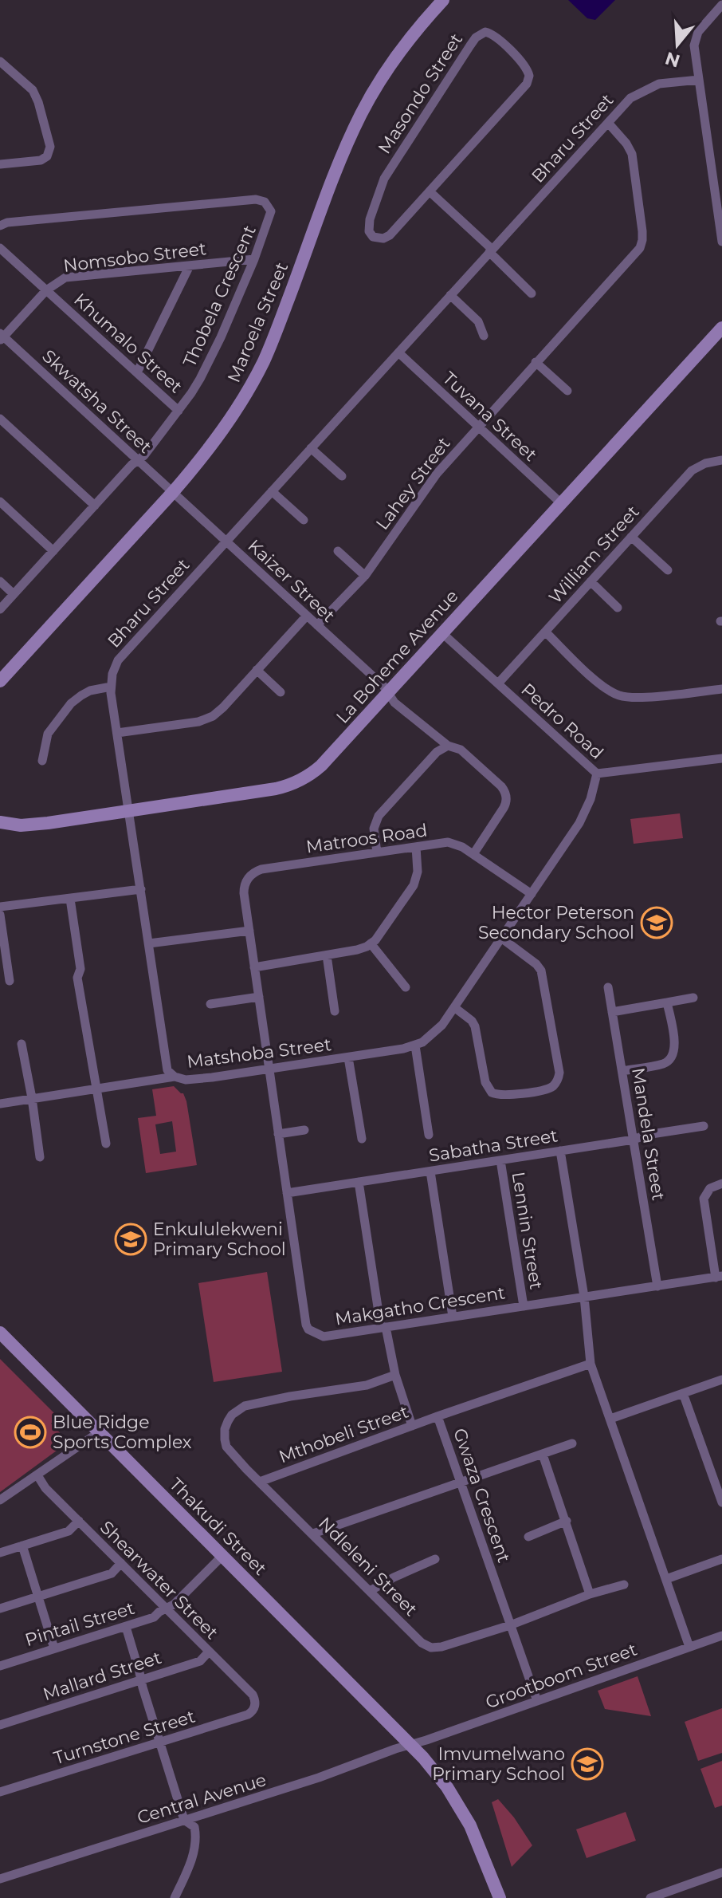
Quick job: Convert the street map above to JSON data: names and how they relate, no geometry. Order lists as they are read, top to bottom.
{
  "streets": {
    "street": [
      "Masondo Street",
      "Bharu Street",
      "Nomsobo Street",
      "Thobela Crescent",
      "Maroela Street",
      "Khumalo Street",
      "Skwatsha Street",
      "Tuvana Street",
      "Lahey Street",
      "William Street",
      "Kaizer Street",
      "La Boheme Avenue",
      "Pedro Road",
      "Matroos Road",
      "Matshoba Street",
      "Mandela Street",
      "Sabatha Street",
      "Lennin Street",
      "Makgatho Crescent",
      "Mthobeli Street",
      "Gwaza Crescent",
      "Thakudi Street",
      "Ndleleni Street",
      "Shearwater Street",
      "Pintail Street",
      "Mallard Street",
      "Grootboom Street",
      "Turnstone Street",
      "Central Avenue"
    ]
  },
  "crossings": [
    ["Bharu Street", "Tuvana Street"],
    ["Bharu Street", "Lahey Street"],
    ["Bharu Street", "Kaizer Street"],
    ["Bharu Street", "La Boheme Avenue"],
    ["Bharu Street", "Matshoba Street"],
    ["Nomsobo Street", "Thobela Crescent"],
    ["Nomsobo Street", "Khumalo Street"],
    ["Nomsobo Street", "Skwatsha Street"],
    ["Thobela Crescent", "Khumalo Street"],
    ["Thobela Crescent", "Skwatsha Street"],
    ["Maroela Street", "Skwatsha Street"],
    ["Maroela Street", "Kaizer Street"],
    ["Skwatsha Street", "Kaizer Street"],
    ["Tuvana Street", "Lahey Street"],
    ["Tuvana Street", "La Boheme Avenue"],
    ["Lahey Street", "Kaizer Street"],
    ["William Street", "Pedro Road"],
    ["Kaizer Street", "La Boheme Avenue"],
    ["Kaizer Street", "Matroos Road"],
    ["La Boheme Avenue", "Pedro Road"],
    ["Pedro Road", "Matshoba Street"],
    ["Matroos Road", "Matshoba Street"],
    ["Matroos Road", "Makgatho Crescent"],
    ["Matshoba Street", "Makgatho Crescent"],
    ["Mandela Street", "Sabatha Street"],
    ["Mandela Street", "Makgatho Crescent"],
    ["Sabatha Street", "Lennin Street"],
    ["Sabatha Street", "Makgatho Crescent"],
    ["Lennin Street", "Makgatho Crescent"],
    ["Mthobeli Street", "Gwaza Crescent"],
    ["Mthobeli Street", "Ndleleni Street"],
    ["Gwaza Crescent", "Ndleleni Street"],
    ["Gwaza Crescent", "Grootboom Street"],
    ["Thakudi Street", "Pintail Street"],
    ["Thakudi Street", "Grootboom Street"],
    ["Thakudi Street", "Central Avenue"],
    ["Shearwater Street", "Pintail Street"],
    ["Shearwater Street", "Mallard Street"],
    ["Shearwater Street", "Turnstone Street"],
    ["Grootboom Street", "Central Avenue"]
  ],
  "places": {
    "school or university": ["Hector Peterson Secondary School", "Enkululekweni Primary School", "Imvumelwano Primary School"],
    "sports": ["Blue Ridge Sports Complex"]
  },
  "north": "bottom"
}
